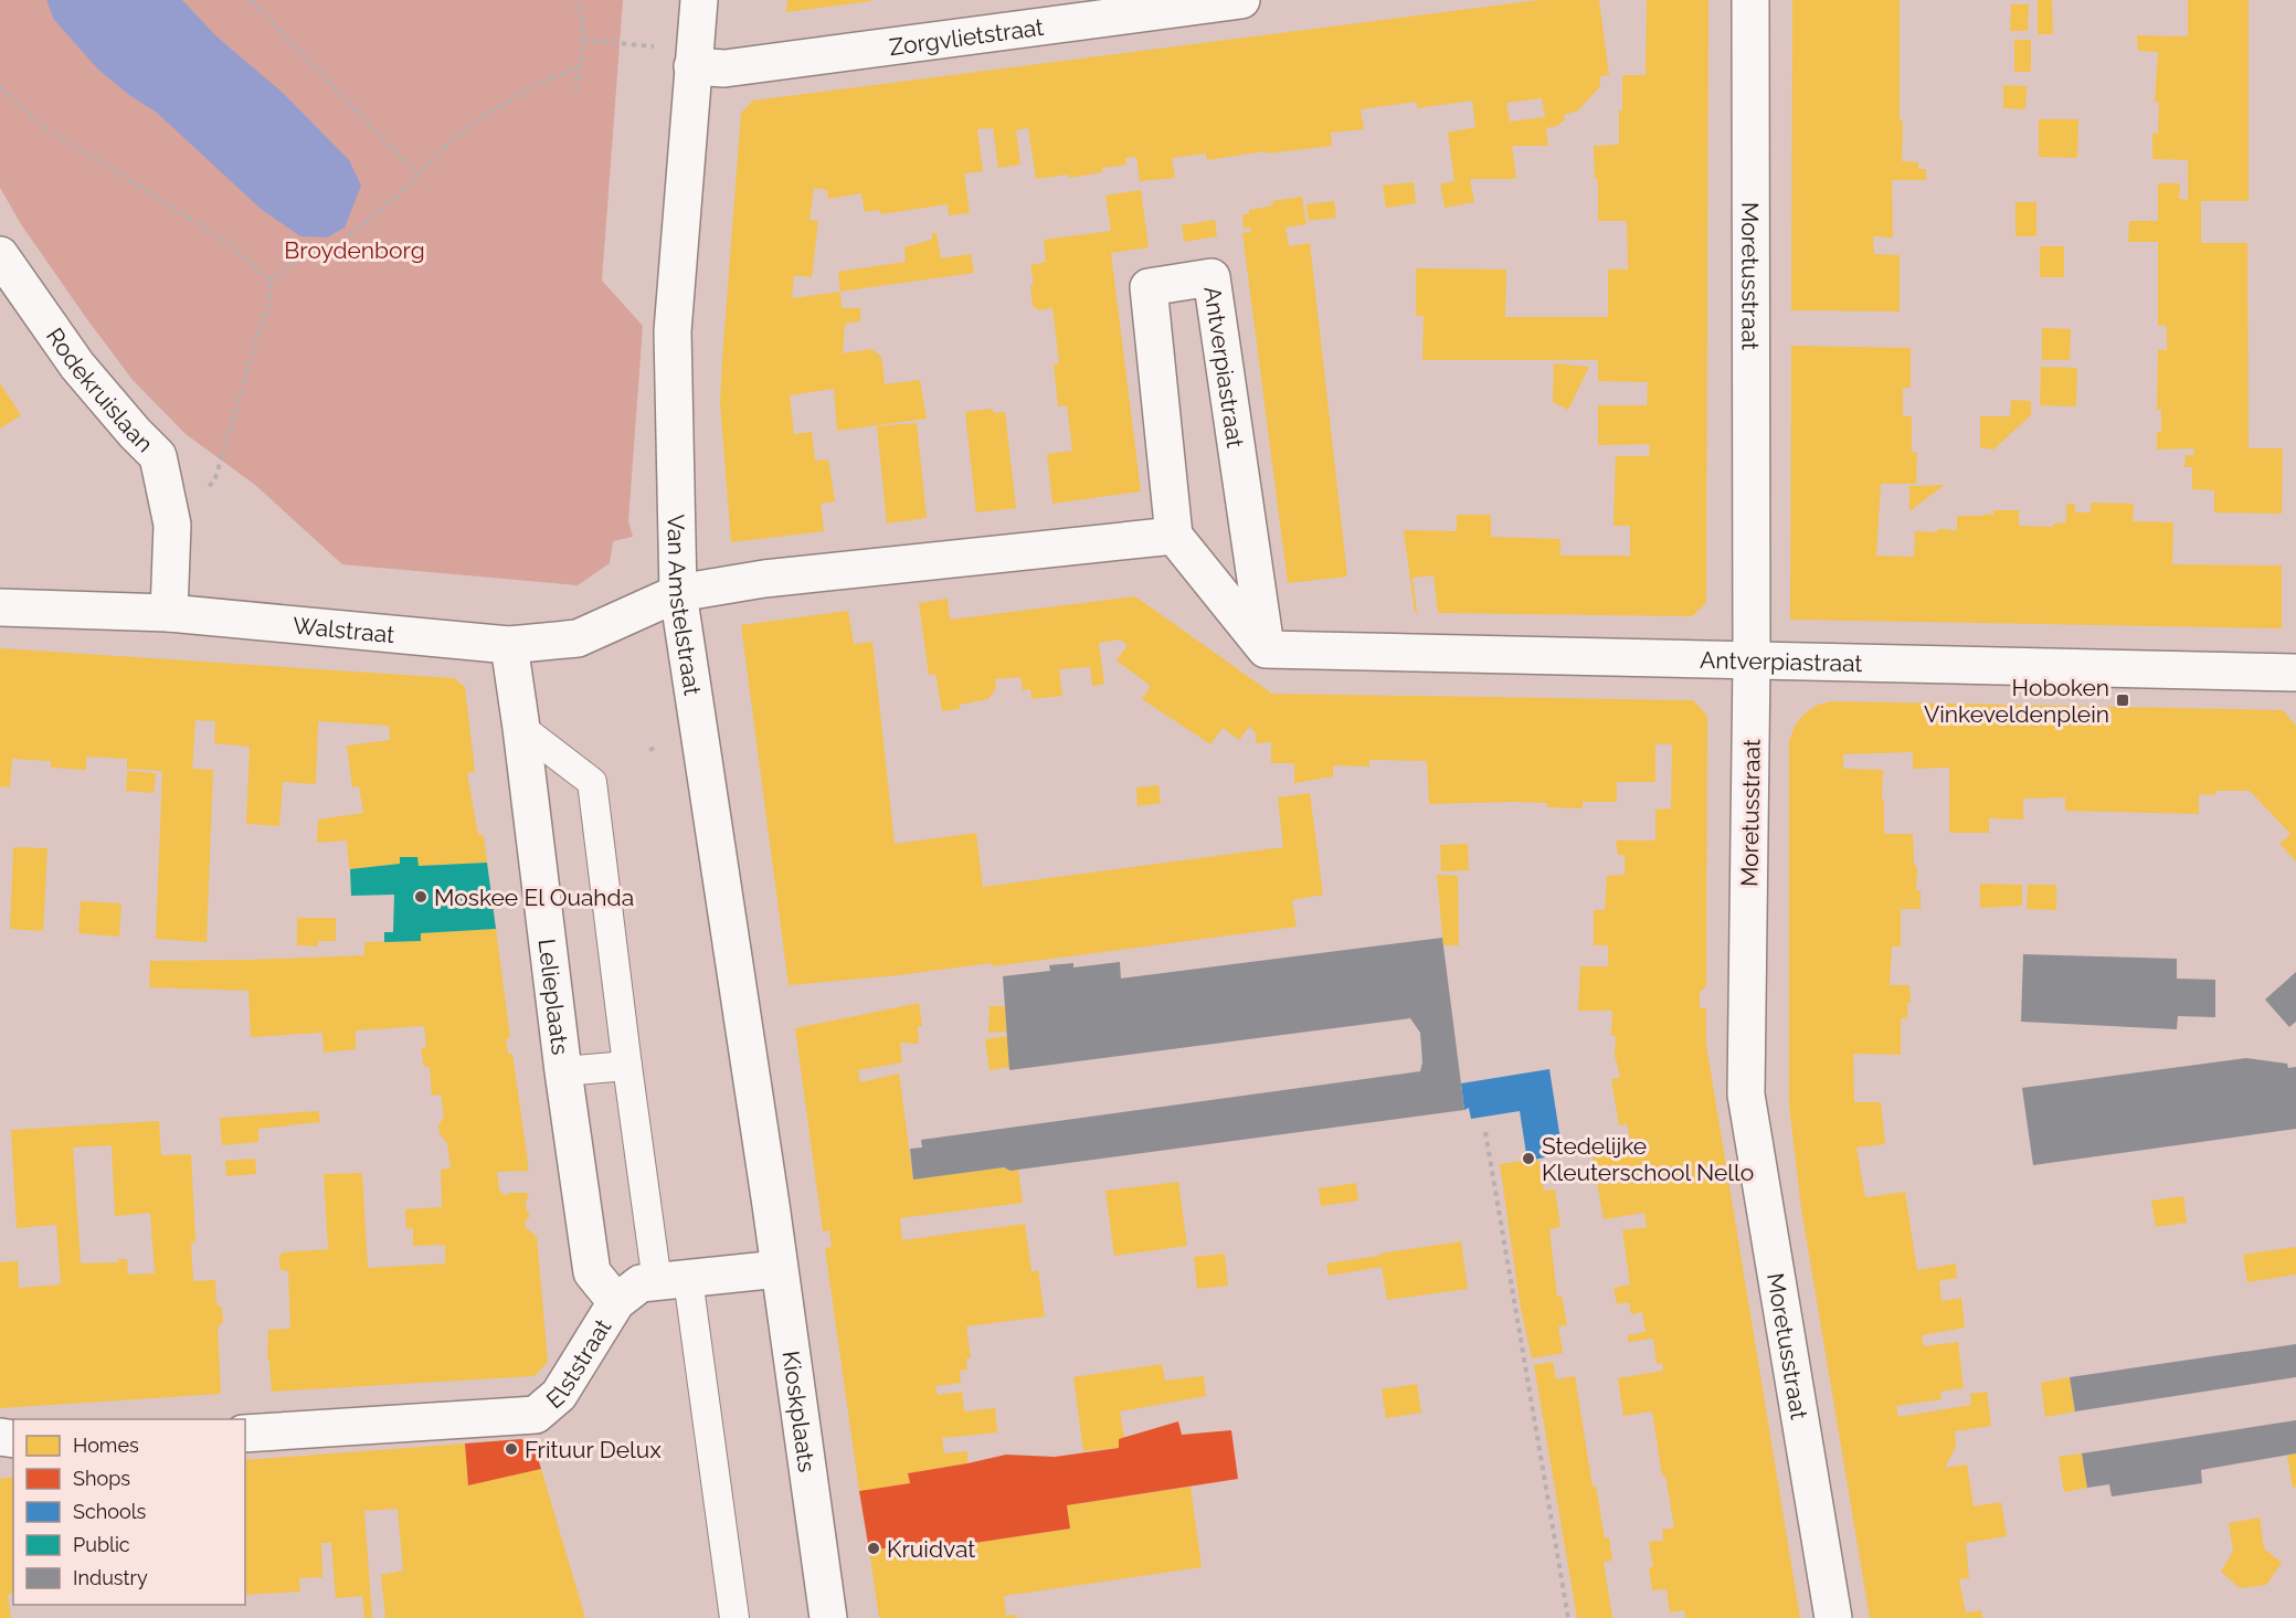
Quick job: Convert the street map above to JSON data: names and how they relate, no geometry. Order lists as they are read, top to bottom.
{
  "streets": {
    "street": [
      "Zorgvlietstraat",
      "Moretusstraat",
      "Antverpiastraat",
      "Rodekruislaan",
      "Van Amstelstraat",
      "Walstraat",
      "Lelieplaats",
      "Elststraat",
      "Kioskplaats"
    ]
  },
  "crossings": [
    ["Zorgvlietstraat", "Van Amstelstraat"],
    ["Moretusstraat", "Antverpiastraat"],
    ["Rodekruislaan", "Walstraat"],
    ["Van Amstelstraat", "Walstraat"],
    ["Van Amstelstraat", "Kioskplaats"],
    ["Walstraat", "Lelieplaats"],
    ["Lelieplaats", "Elststraat"],
    ["Elststraat", "Kioskplaats"]
  ],
  "parks": ["Broydenborg"],
  "places": {
    "transit": ["Hoboken Vinkeveldenplein"],
    "other": [
      "Moskee El Ouahda",
      "Stedelijke Kleuterschool Nello",
      "Frituur Delux",
      "Kruidvat"
    ]
  },
  "legend": [
    "Homes",
    "Shops",
    "Schools",
    "Public",
    "Industry"
  ]
}
